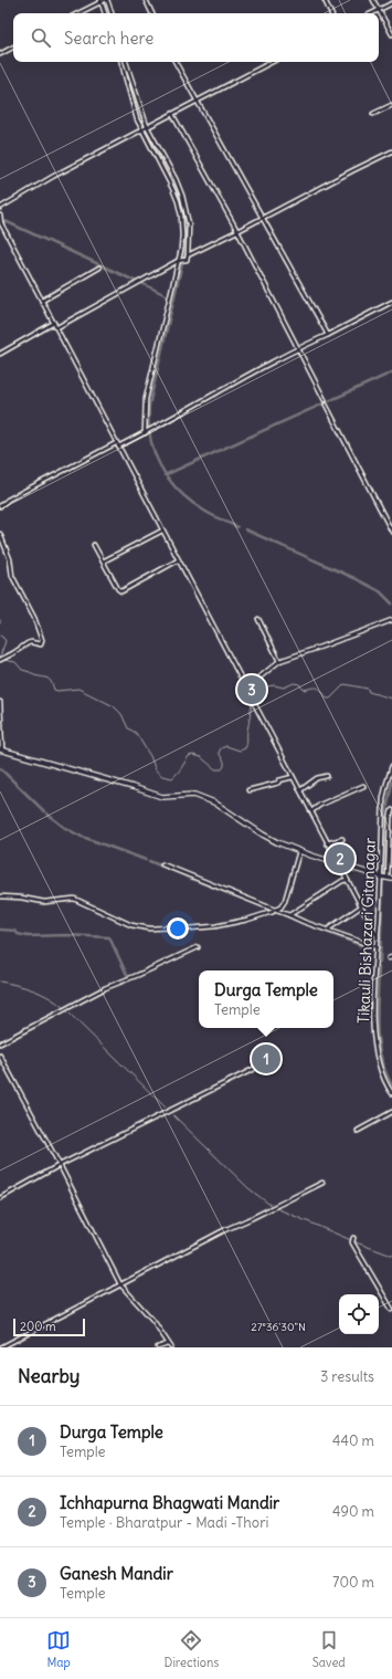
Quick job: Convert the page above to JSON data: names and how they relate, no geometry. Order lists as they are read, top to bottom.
{
  "streets": {
    "street": ["Tikauli Bishazari Gitanagar"]
  },
  "scale_bar": "200 m",
  "page": {
    "search": "Search here",
    "pins": ["3", "2", "1"],
    "popup": ["Durga Temple", "Temple"],
    "scale": "200 m",
    "heading": ["Nearby", "3 results"],
    "list": [
      {
        "mark": "1",
        "name": "Durga Temple",
        "note": "Temple",
        "value": "440 m"
      },
      {
        "mark": "2",
        "name": "Ichhapurna Bhagwati Mandir",
        "note": "Temple · Bharatpur - Madi -Thori",
        "value": "490 m"
      },
      {
        "mark": "3",
        "name": "Ganesh Mandir",
        "note": "Temple",
        "value": "700 m"
      }
    ],
    "nav": ["Map", "Directions", "Saved"]
  },
  "coordinates": ["27°36'30\"N"]
}
